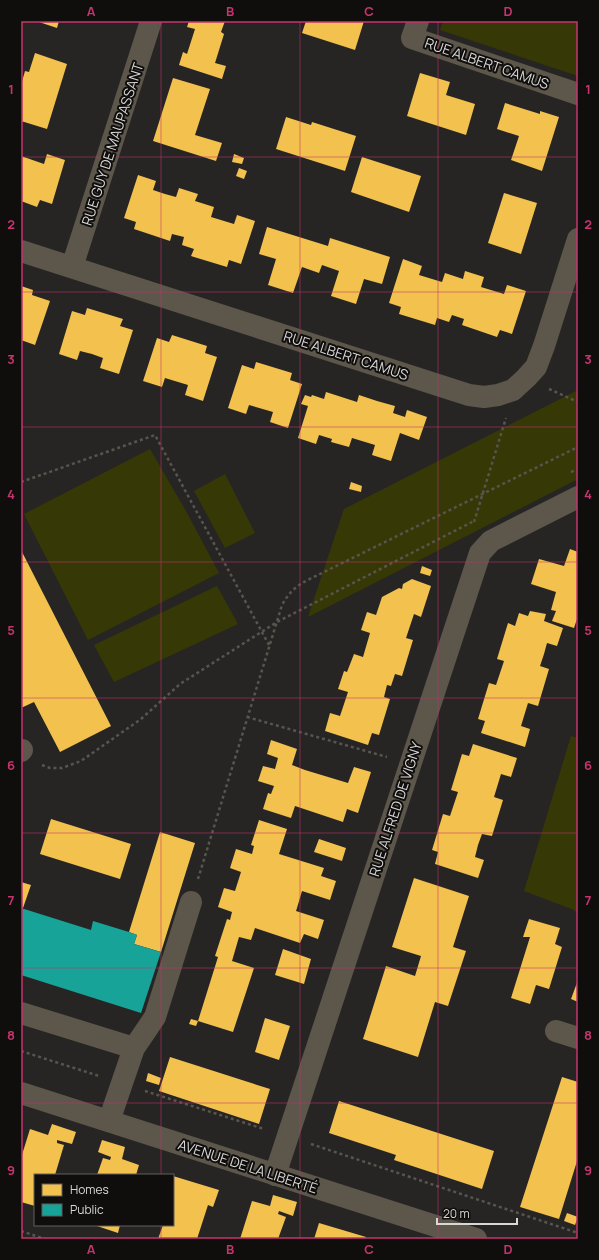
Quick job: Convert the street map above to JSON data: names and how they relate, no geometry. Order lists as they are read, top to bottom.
{
  "streets": {
    "street": [
      "RUE ALBERT CAMUS",
      "RUE GUY DE MAUPASSANT",
      "RUE ALFRED DE VIGNY",
      "AVENUE DE LA LIBERTÉ"
    ]
  },
  "crossings": [
    ["RUE ALBERT CAMUS", "RUE GUY DE MAUPASSANT"],
    ["RUE ALFRED DE VIGNY", "AVENUE DE LA LIBERTÉ"]
  ],
  "legend": ["Homes", "Public"],
  "scale_bar": "20 m",
  "grid": {
    "columns": [
      "A",
      "B",
      "C",
      "D"
    ],
    "rows": [
      "1",
      "2",
      "3",
      "4",
      "5",
      "6",
      "7",
      "8",
      "9"
    ]
  }
}
